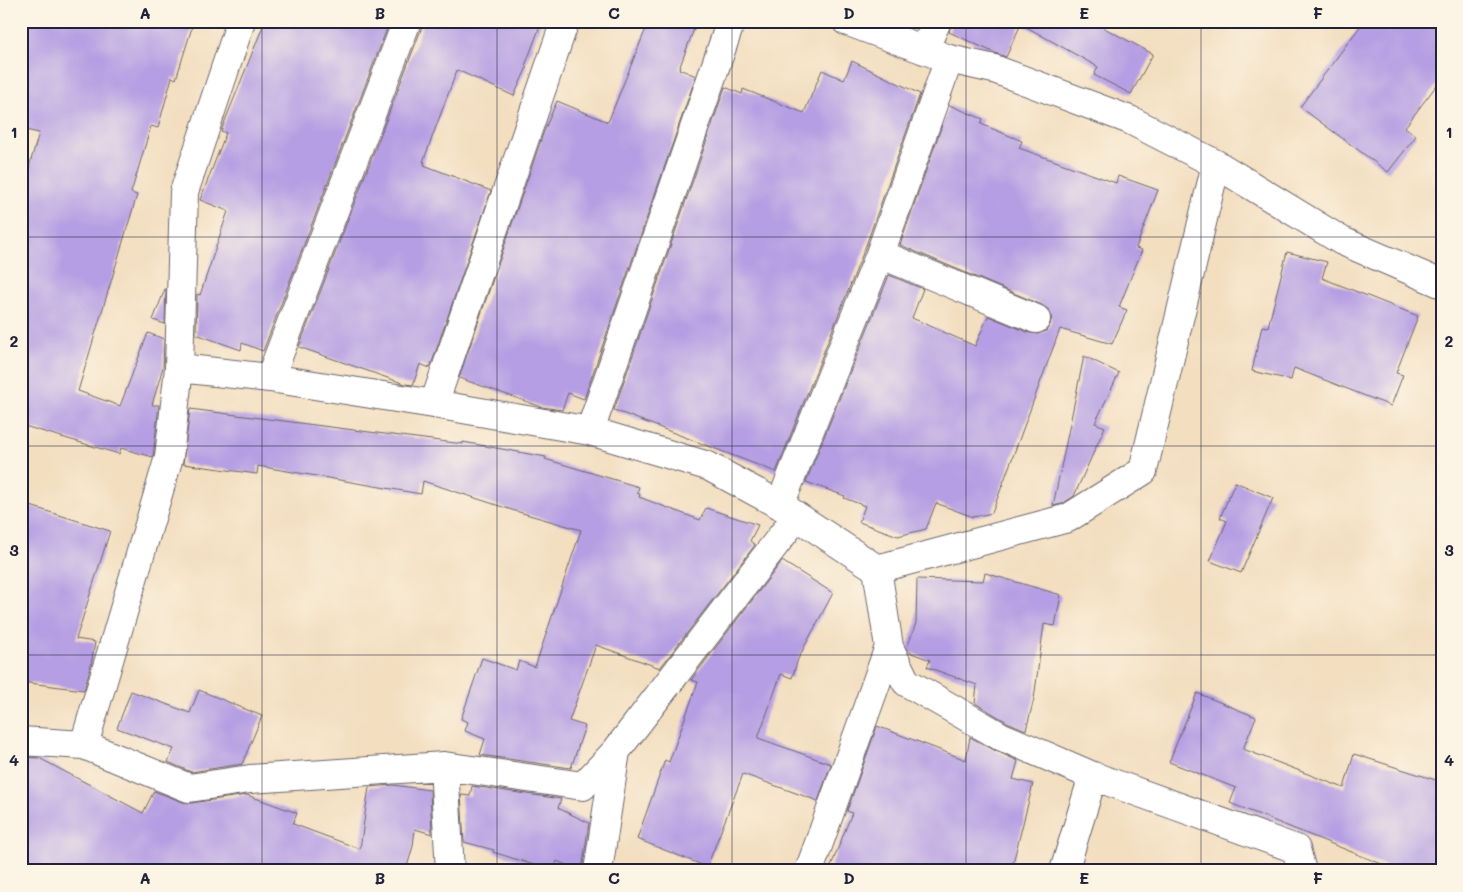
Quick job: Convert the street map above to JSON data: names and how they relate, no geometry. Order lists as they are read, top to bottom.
{
  "grid": {
    "columns": [
      "A",
      "B",
      "C",
      "D",
      "E",
      "F"
    ],
    "rows": [
      "1",
      "2",
      "3",
      "4"
    ]
  }
}
